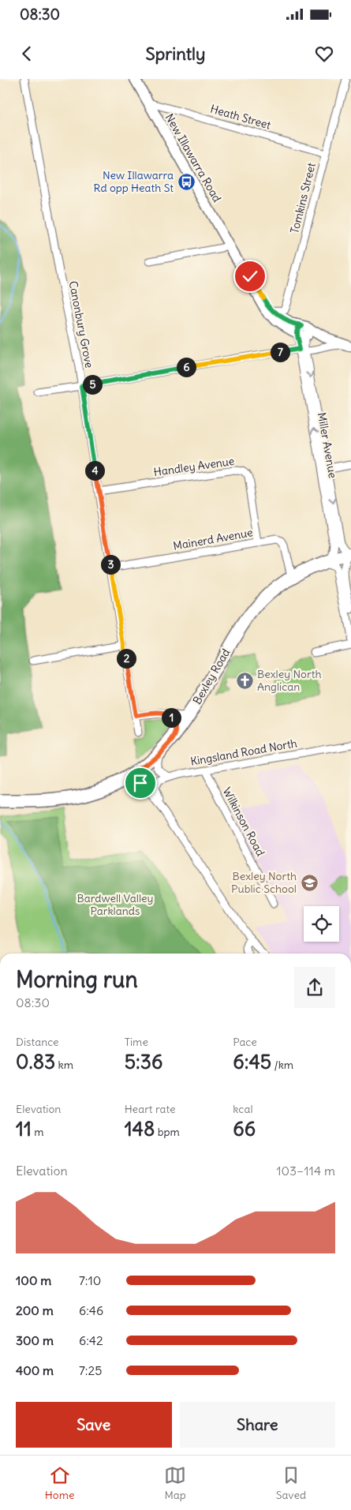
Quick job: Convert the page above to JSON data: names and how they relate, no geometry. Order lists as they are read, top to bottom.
{
  "streets": {
    "main road": ["New Illawarra Road", "Bexley Road"],
    "street": [
      "Heath Street",
      "Tomkins Street",
      "Canonbury Grove",
      "Miller Avenue",
      "Handley Avenue",
      "Mainerd Avenue",
      "Kingsland Road North",
      "Wilkinson Road"
    ]
  },
  "crossings": [
    ["Heath Street", "New Illawarra Road"],
    ["Heath Street", "Tomkins Street"],
    ["New Illawarra Road", "Tomkins Street"],
    ["New Illawarra Road", "Miller Avenue"],
    ["Canonbury Grove", "Handley Avenue"],
    ["Canonbury Grove", "Mainerd Avenue"],
    ["Miller Avenue", "Bexley Road"],
    ["Handley Avenue", "Mainerd Avenue"],
    ["Mainerd Avenue", "Bexley Road"],
    ["Kingsland Road North", "Wilkinson Road"]
  ],
  "parks": ["Bardwell Valley Parklands"],
  "places": {
    "bus stop": ["New Illawarra Rd opp Heath St"],
    "church": ["Bexley North Anglican"],
    "school or university": ["Bexley North Public School"]
  },
  "page": {
    "status": "08:30",
    "header": "Sprintly",
    "pins": [
      "7",
      "6",
      "5",
      "4",
      "3",
      "2",
      "1"
    ],
    "heading": ["Morning run", "08:30"],
    "stats": [
      ["Distance", "0.83 km"],
      ["Time", "5:36"],
      ["Pace", "6:45 /km"],
      ["Elevation", "11 m"],
      ["Heart rate", "148 bpm"],
      ["kcal", "66"]
    ],
    "chart": ["Elevation", "103–114 m"],
    "list": [
      {
        "name": "100 m",
        "note": "7:10"
      },
      {
        "name": "200 m",
        "note": "6:46"
      },
      {
        "name": "300 m",
        "note": "6:42"
      },
      {
        "name": "400 m",
        "note": "7:25"
      }
    ],
    "buttons": ["Save", "Share"],
    "tabs": ["Home", "Map", "Saved"]
  }
}
